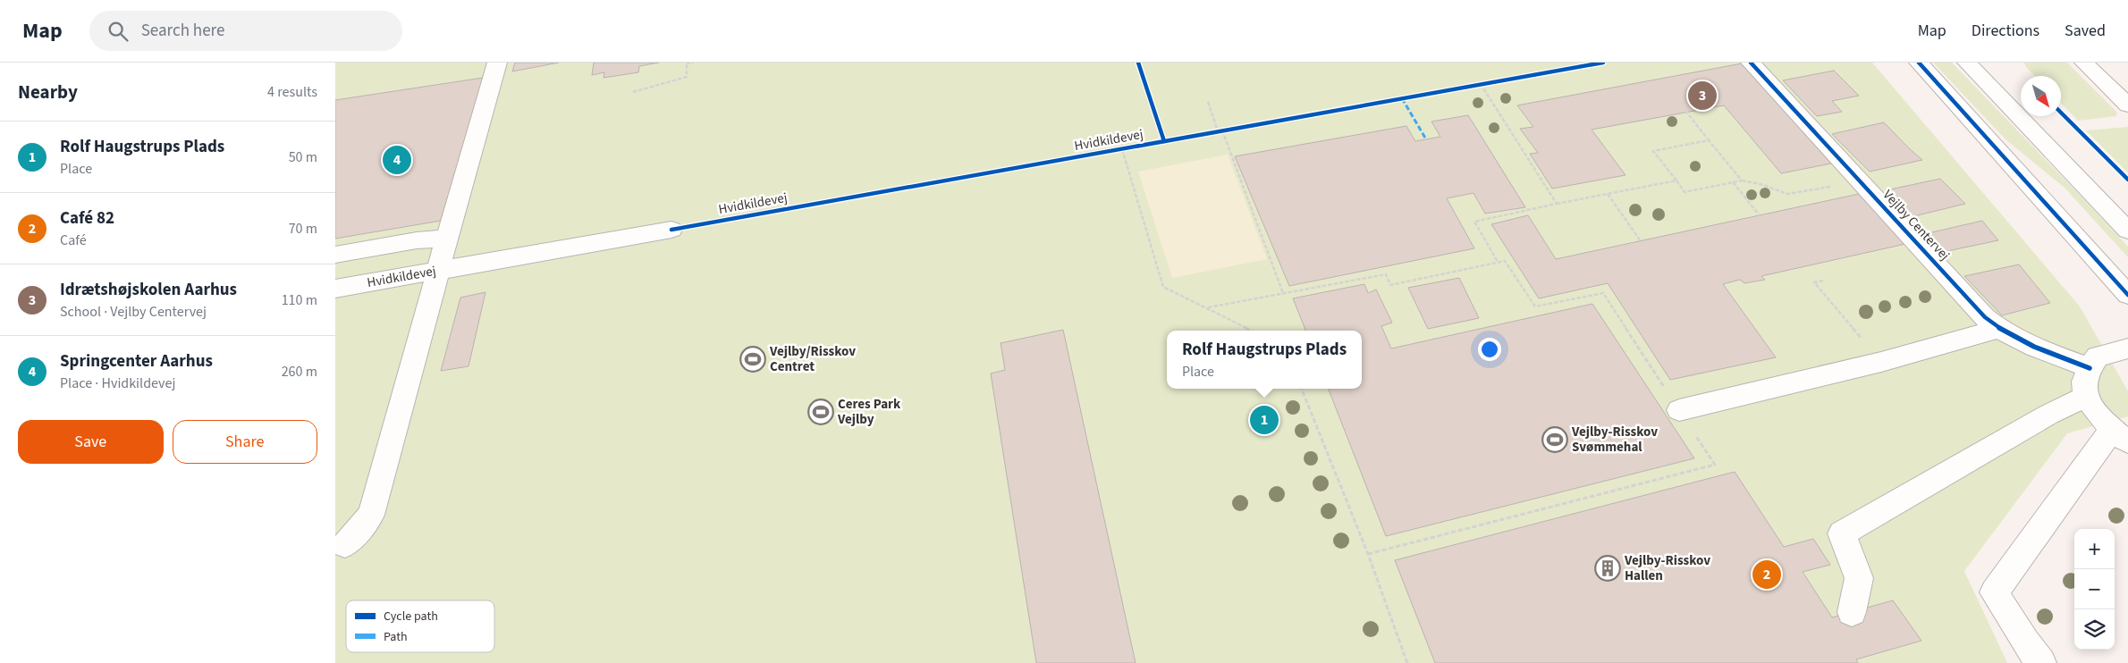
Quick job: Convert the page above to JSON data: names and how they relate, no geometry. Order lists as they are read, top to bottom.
{
  "streets": {
    "street": ["Hvidkildevej", "Vejlby Centervej"]
  },
  "places": {
    "sports": ["Vejlby/Risskov Centret", "Ceres Park Vejlby", "Vejlby-Risskov Svømmehal"],
    "building": ["Vejlby-Risskov Hallen"]
  },
  "legend": ["Cycle path", "Path"],
  "north": "bottom right",
  "page": {
    "header": "Map",
    "search": "Search here",
    "nav": ["Map", "Directions", "Saved"],
    "heading": ["Nearby", "4 results"],
    "pins": [
      "3",
      "4",
      "1",
      "2"
    ],
    "list": [
      {
        "mark": "1",
        "name": "Rolf Haugstrups Plads",
        "note": "Place",
        "value": "50 m"
      },
      {
        "mark": "2",
        "name": "Café 82",
        "note": "Café",
        "value": "70 m"
      },
      {
        "mark": "3",
        "name": "Idrætshøjskolen Aarhus",
        "note": "School · Vejlby Centervej",
        "value": "110 m"
      },
      {
        "mark": "4",
        "name": "Springcenter Aarhus",
        "note": "Place · Hvidkildevej",
        "value": "260 m"
      }
    ],
    "popup": ["Rolf Haugstrups Plads", "Place"],
    "buttons": ["Save", "Share"],
    "map_buttons": ["+", "−"]
  }
}
